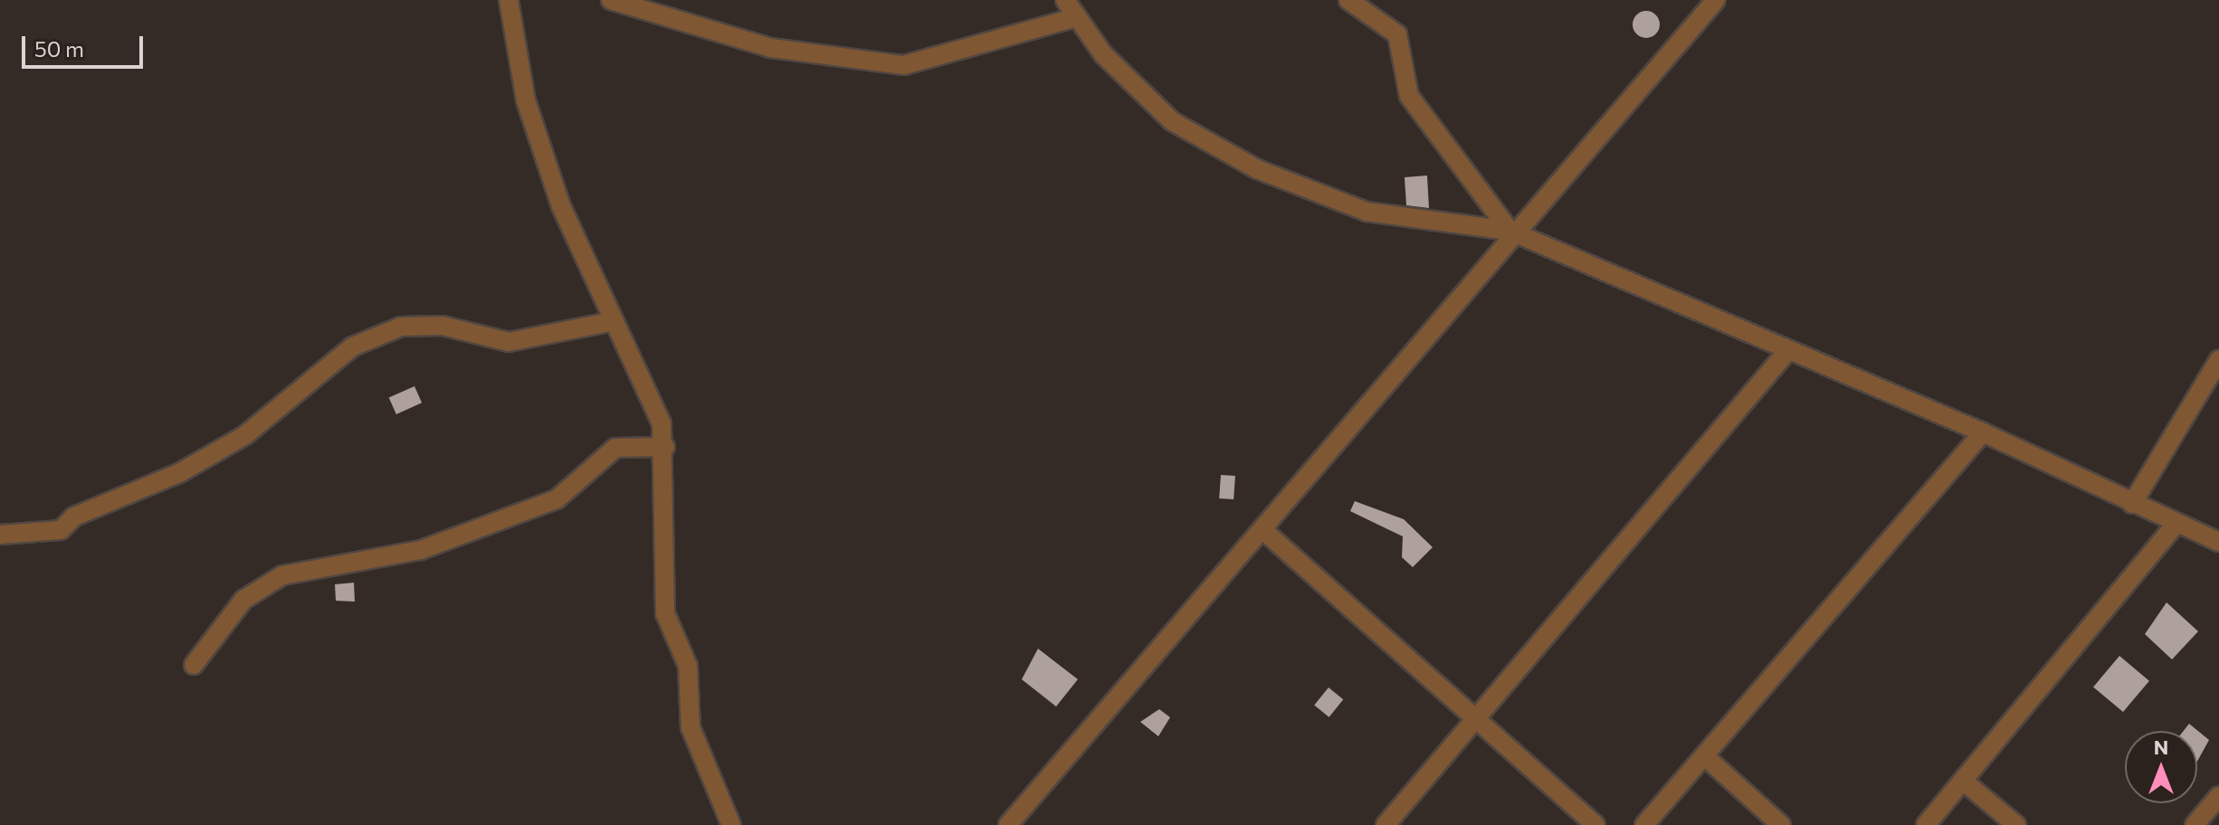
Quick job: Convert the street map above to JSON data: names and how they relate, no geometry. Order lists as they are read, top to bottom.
{
  "scale_bar": "50 m",
  "north": "top"
}
